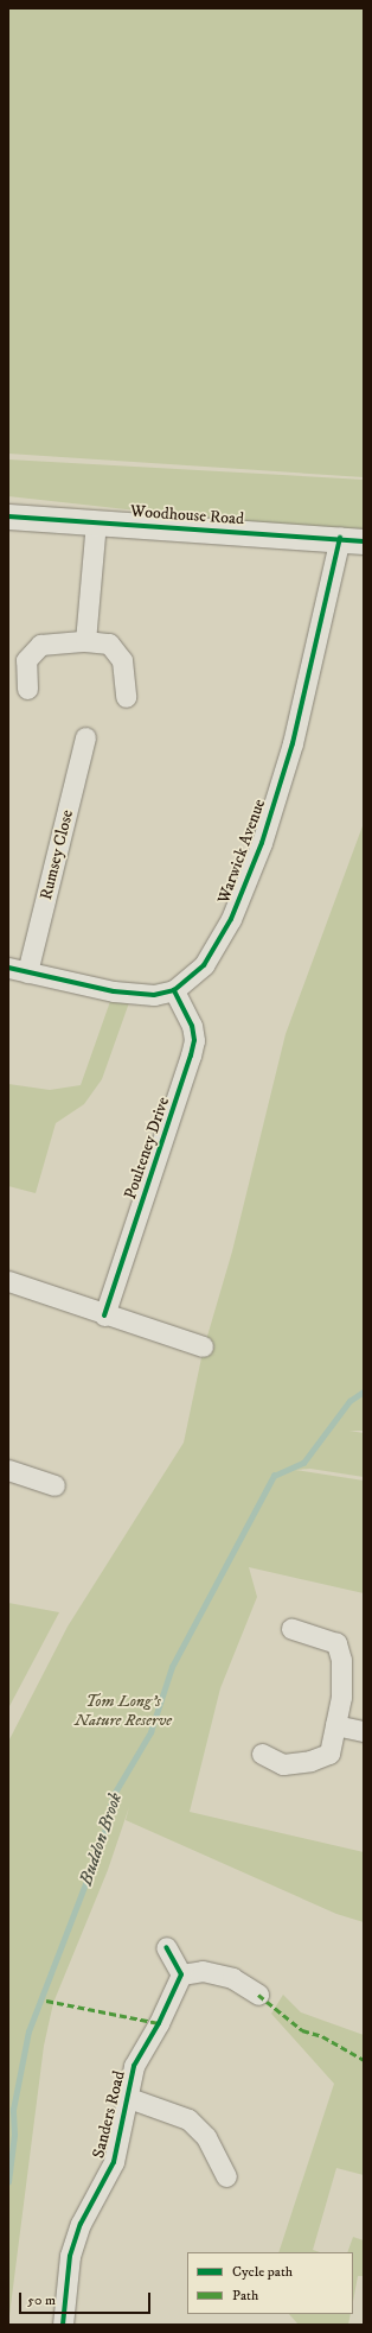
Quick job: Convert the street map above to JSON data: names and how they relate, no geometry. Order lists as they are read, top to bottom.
{
  "streets": {
    "street": [
      "Woodhouse Road",
      "Warwick Avenue",
      "Rumsey Close",
      "Poulteney Drive",
      "Sanders Road"
    ]
  },
  "crossings": [
    ["Woodhouse Road", "Warwick Avenue"],
    ["Warwick Avenue", "Rumsey Close"],
    ["Warwick Avenue", "Poulteney Drive"]
  ],
  "water": ["Buddon Brook"],
  "parks": ["Tom Long's Nature Reserve"],
  "legend": ["Cycle path", "Path"],
  "scale_bar": "50 m"
}
